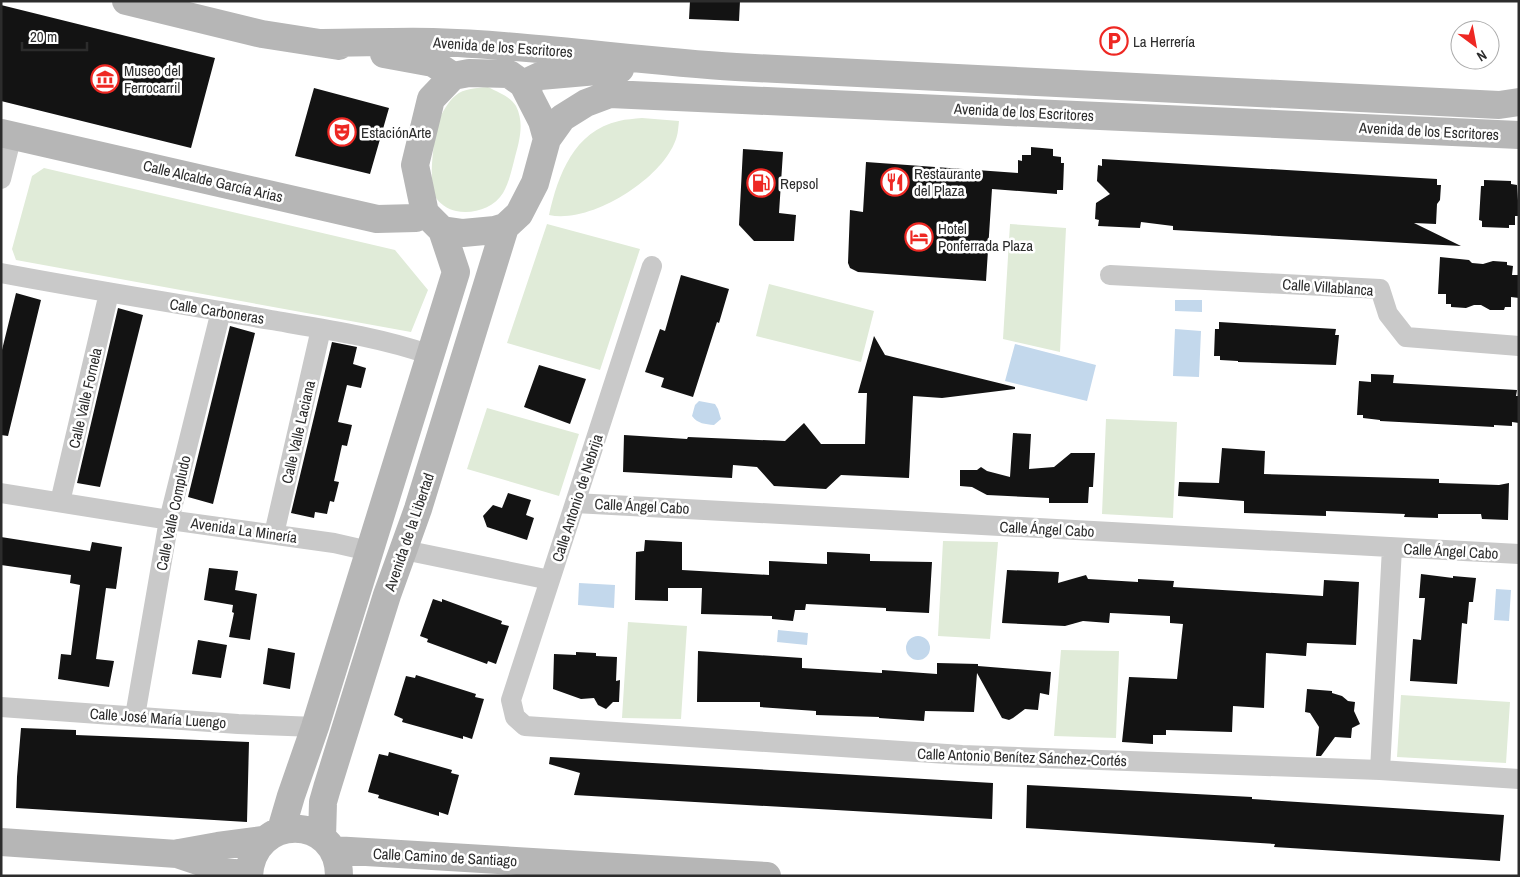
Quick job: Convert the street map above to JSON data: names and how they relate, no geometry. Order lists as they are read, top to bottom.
{
  "streets": {
    "main road": [
      "Avenida de los Escritores",
      "Calle Alcalde García Arias",
      "Avenida de la Libertad",
      "Calle Camino de Santiago"
    ],
    "street": [
      "Calle Villablanca",
      "Calle Carboneras",
      "Calle Valle Fornela",
      "Calle Valle Laciana",
      "Calle Antonio de Nebrija",
      "Calle Ángel Cabo",
      "Calle Valle Compludo",
      "Avenida La Minería",
      "Calle José María Luengo",
      "Calle Antonio Benítez Sánchez-Cortés"
    ]
  },
  "crossings": [
    ["Avenida de los Escritores", "Calle Alcalde García Arias"],
    ["Avenida de los Escritores", "Avenida de la Libertad"],
    ["Calle Alcalde García Arias", "Avenida de la Libertad"],
    ["Calle Carboneras", "Calle Valle Fornela"],
    ["Calle Carboneras", "Calle Valle Laciana"],
    ["Calle Carboneras", "Calle Valle Compludo"],
    ["Calle Carboneras", "Avenida de la Libertad"],
    ["Calle Valle Fornela", "Avenida La Minería"],
    ["Calle Valle Laciana", "Avenida La Minería"],
    ["Calle Antonio de Nebrija", "Calle Ángel Cabo"],
    ["Calle Antonio de Nebrija", "Calle Antonio Benítez Sánchez-Cortés"],
    ["Calle Valle Compludo", "Avenida La Minería"],
    ["Calle Valle Compludo", "Calle José María Luengo"],
    ["Avenida La Minería", "Avenida de la Libertad"],
    ["Avenida de la Libertad", "Calle José María Luengo"],
    ["Avenida de la Libertad", "Calle Camino de Santiago"]
  ],
  "places": {
    "parking": ["La Herrería"],
    "museum": ["Museo del Ferrocarril"],
    "theatre": ["EstaciónArte"],
    "restaurant": ["Restaurante del Plaza"],
    "fuel station": ["Repsol"],
    "hotel": ["Hotel Ponferrada Plaza"]
  },
  "scale_bar": "20 m",
  "north": "bottom right"
}
